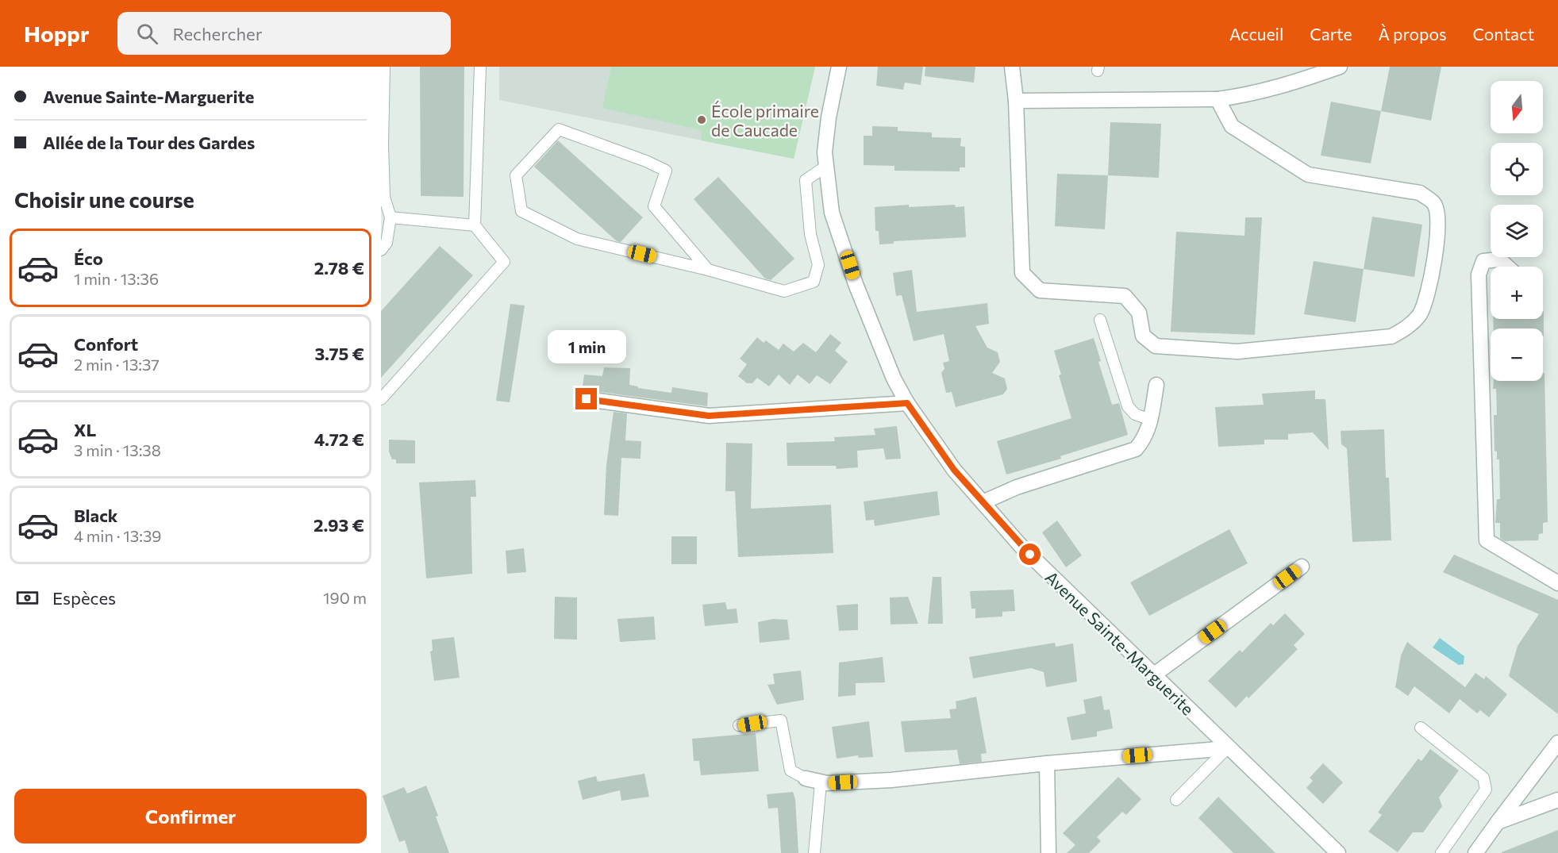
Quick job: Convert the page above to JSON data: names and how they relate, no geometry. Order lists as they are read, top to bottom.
{
  "streets": {
    "street": ["Avenue Sainte-Marguerite"]
  },
  "places": ["École primaire de Caucade"],
  "north": "bottom",
  "page": {
    "header": "Hoppr",
    "search": "Rechercher",
    "nav": [
      "Accueil",
      "Carte",
      "À propos",
      "Contact"
    ],
    "banner": ["Avenue Sainte-Marguerite", "Allée de la Tour des Gardes"],
    "map_buttons": ["+", "−"],
    "heading": "Choisir une course",
    "list": [
      {
        "name": "Éco",
        "note": "1 min · 13:36",
        "value": "2.78 €"
      },
      {
        "name": "Confort",
        "note": "2 min · 13:37",
        "value": "3.75 €"
      },
      {
        "name": "XL",
        "note": "3 min · 13:38",
        "value": "4.72 €"
      },
      {
        "name": "Black",
        "note": "4 min · 13:39",
        "value": "2.93 €"
      }
    ],
    "bubble": "1 min",
    "pay": ["Espèces", "190 m"],
    "buttons": "Confirmer"
  }
}
